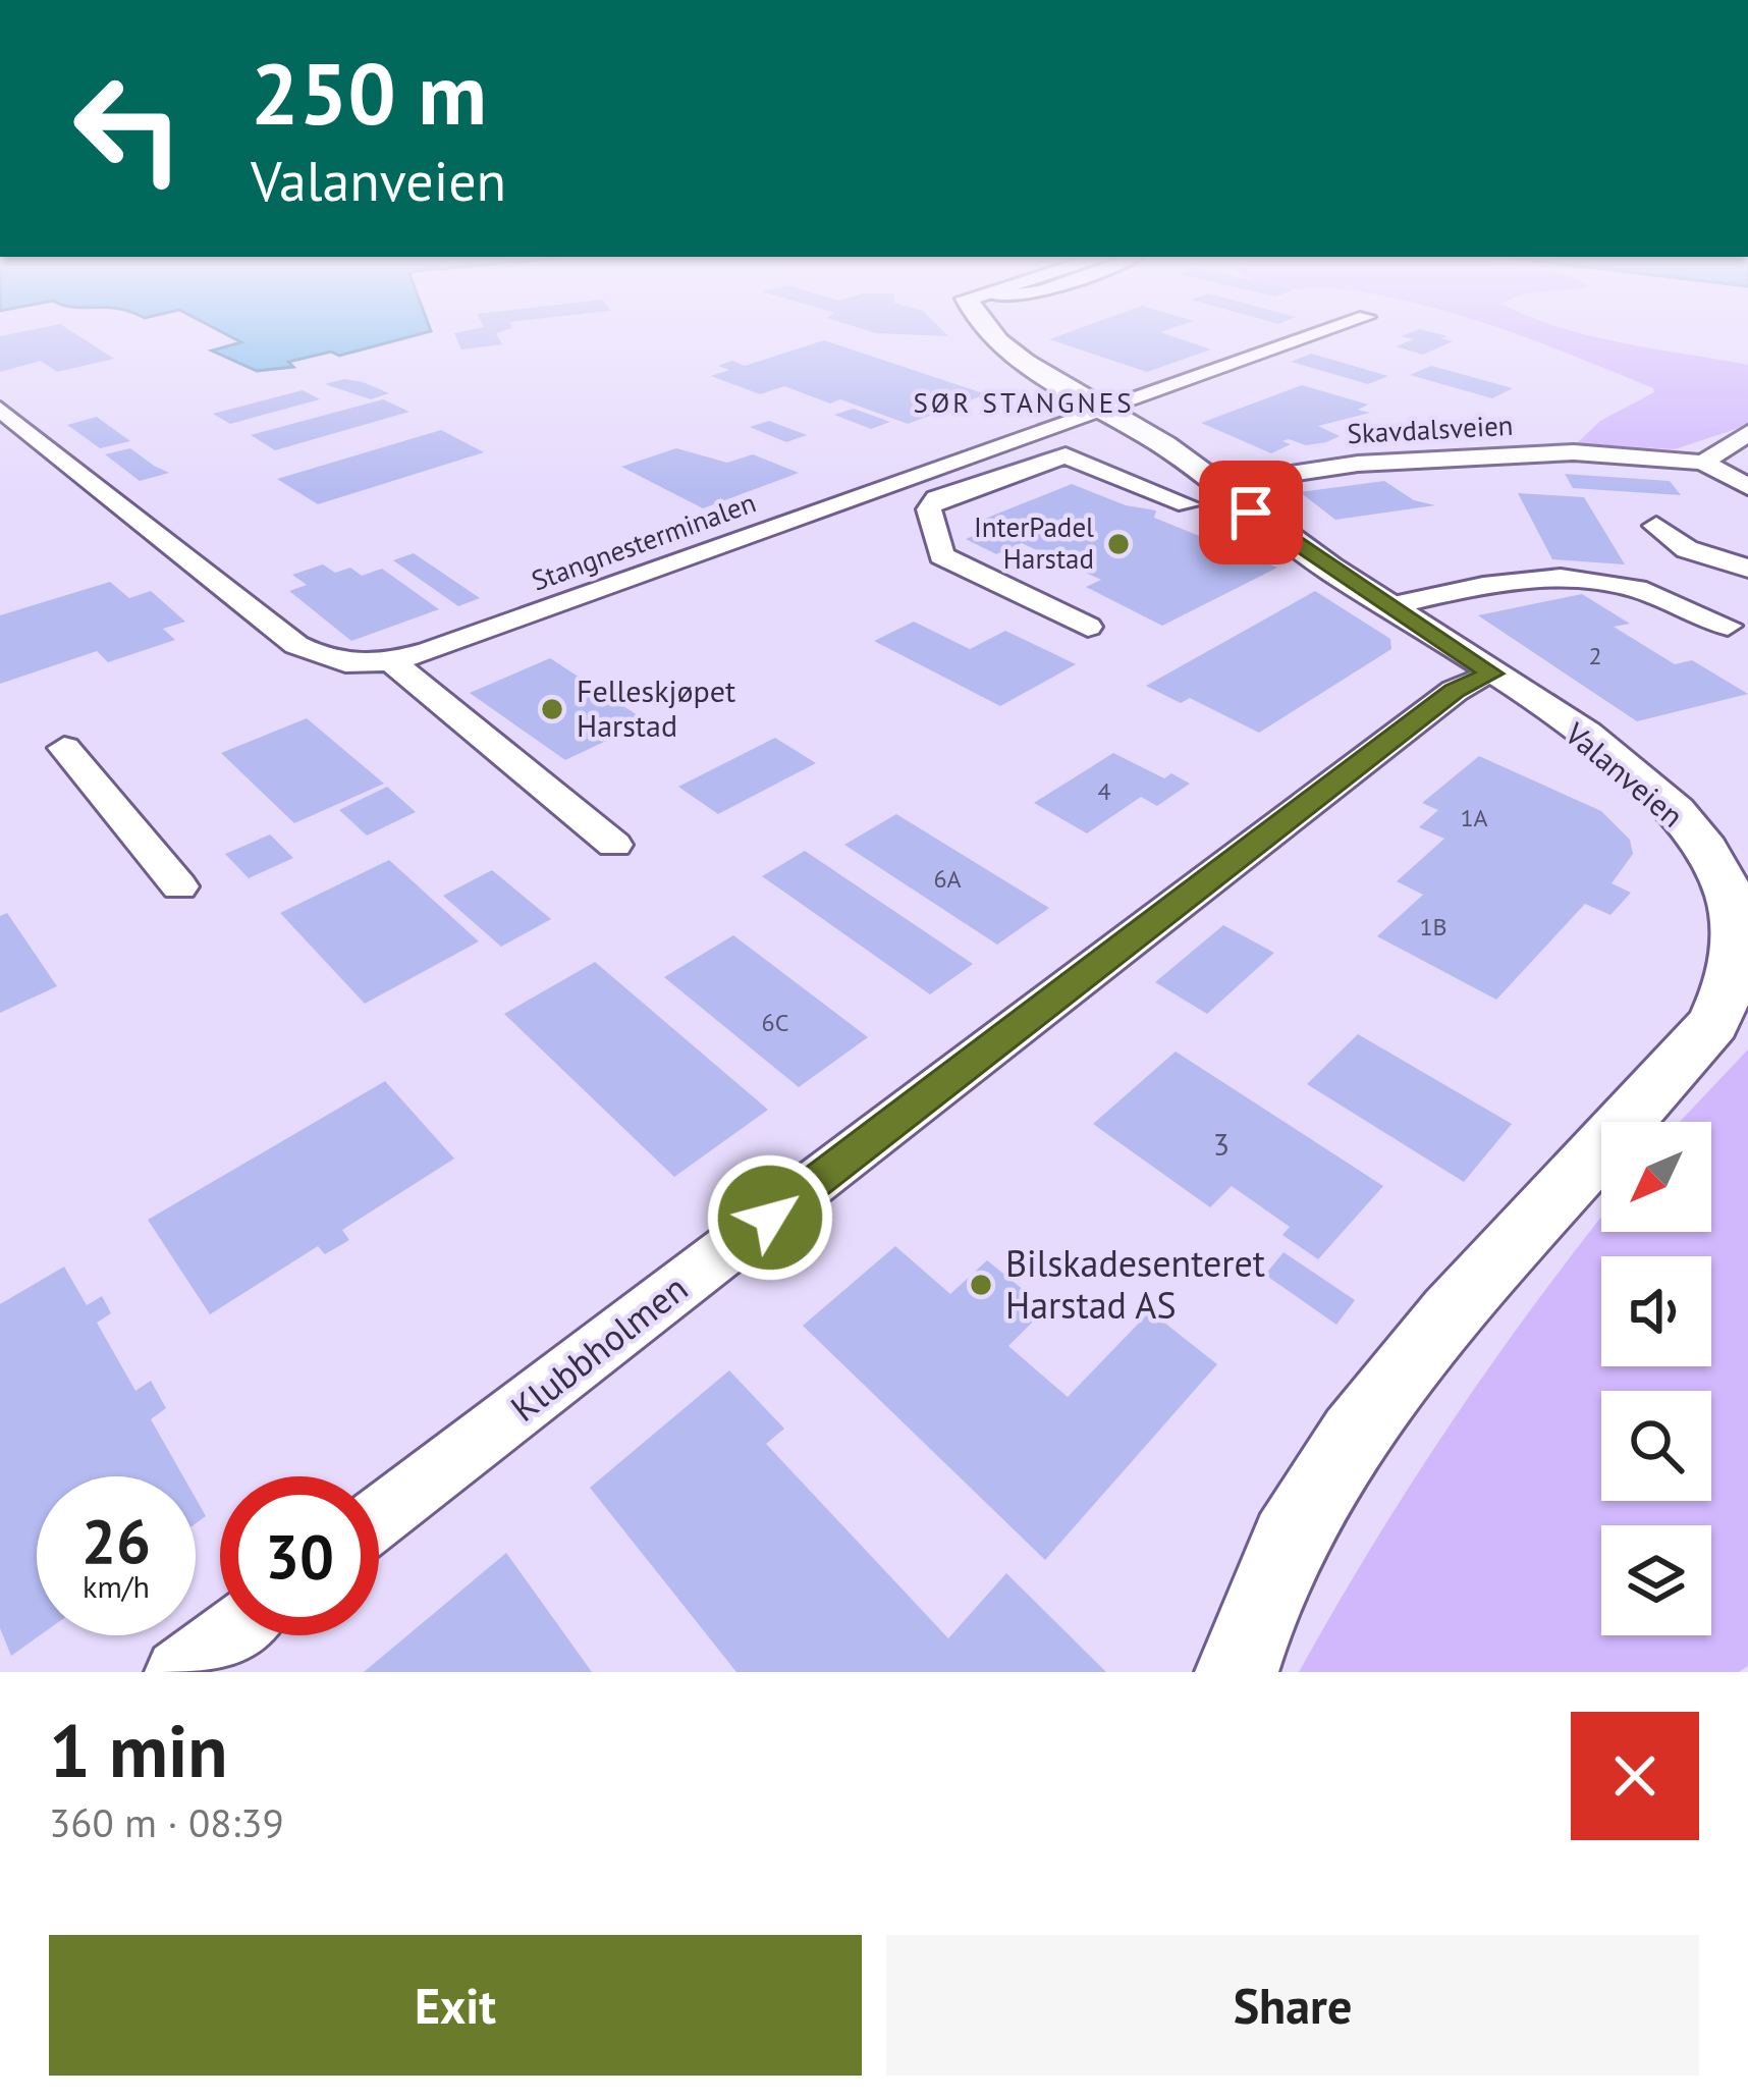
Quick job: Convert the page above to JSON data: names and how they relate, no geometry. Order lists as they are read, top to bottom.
{
  "streets": {
    "main road": ["Valanveien"],
    "street": ["Skavdalsveien", "Stangnesterminalen", "Klubbholmen"]
  },
  "crossings": [
    ["Skavdalsveien", "Valanveien"],
    ["Stangnesterminalen", "Valanveien"],
    ["Valanveien", "Klubbholmen"]
  ],
  "districts": ["SØR STANGNES"],
  "places": ["InterPadel Harstad", "Felleskjøpet Harstad", "Bilskadesenteret Harstad AS"],
  "house_numbers": [
    "2",
    "4",
    "1A",
    "6A",
    "1B",
    "6C",
    "3"
  ],
  "north": "bottom left",
  "page": {
    "turn": ["250 m", "Valanveien"],
    "speed": "26 km/h",
    "limit": "30",
    "heading": ["1 min", "360 m · 08:39"],
    "buttons": ["Exit", "Share"]
  }
}
